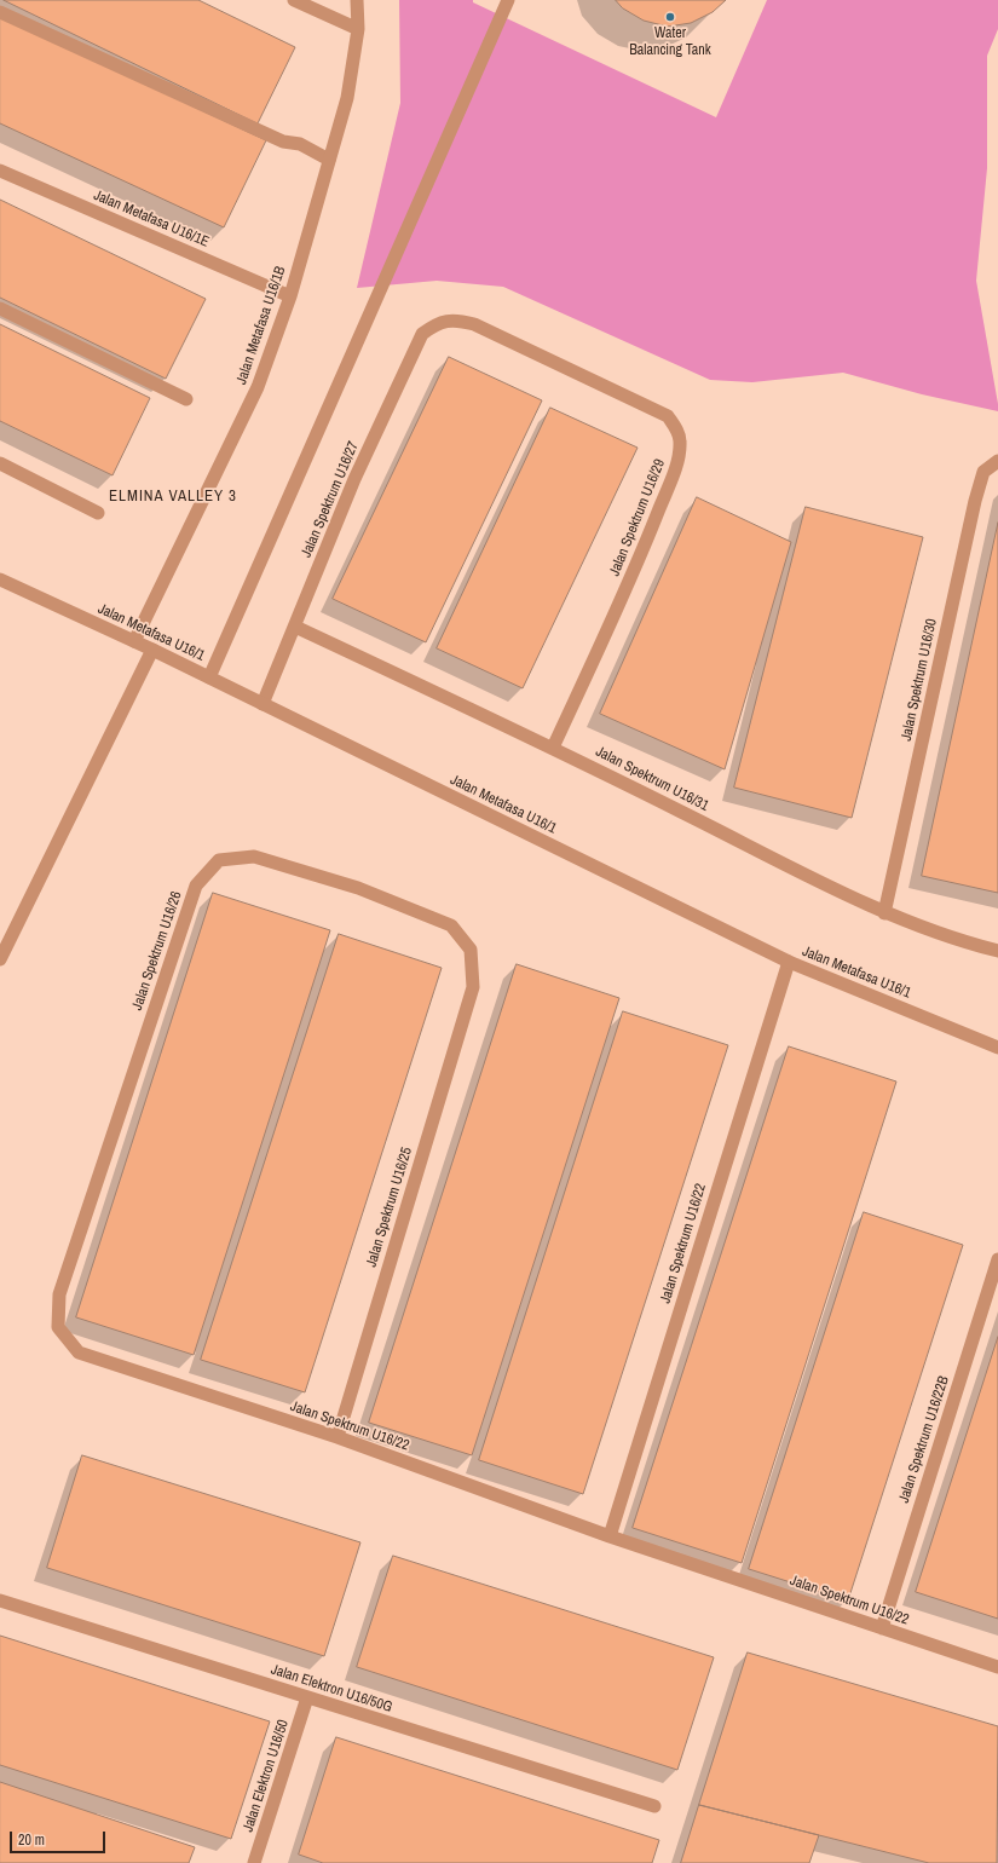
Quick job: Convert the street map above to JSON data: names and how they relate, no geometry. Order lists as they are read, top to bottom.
{
  "streets": {
    "street": [
      "Jalan Metafasa U16/1E",
      "Jalan Metafasa U16/1B",
      "Jalan Spektrum U16/27",
      "Jalan Spektrum U16/29",
      "Jalan Metafasa U16/1",
      "Jalan Spektrum U16/30",
      "Jalan Spektrum U16/31",
      "Jalan Spektrum U16/26",
      "Jalan Spektrum U16/25",
      "Jalan Spektrum U16/22",
      "Jalan Spektrum U16/22B",
      "Jalan Elektron U16/50G",
      "Jalan Elektron U16/50"
    ]
  },
  "crossings": [
    ["Jalan Metafasa U16/1E", "Jalan Metafasa U16/1B"],
    ["Jalan Metafasa U16/1B", "Jalan Metafasa U16/1"],
    ["Jalan Spektrum U16/27", "Jalan Spektrum U16/29"],
    ["Jalan Spektrum U16/27", "Jalan Metafasa U16/1"],
    ["Jalan Spektrum U16/27", "Jalan Spektrum U16/31"],
    ["Jalan Spektrum U16/29", "Jalan Spektrum U16/31"],
    ["Jalan Metafasa U16/1", "Jalan Spektrum U16/22"],
    ["Jalan Spektrum U16/30", "Jalan Spektrum U16/31"],
    ["Jalan Spektrum U16/26", "Jalan Spektrum U16/25"],
    ["Jalan Spektrum U16/26", "Jalan Spektrum U16/22"],
    ["Jalan Spektrum U16/25", "Jalan Spektrum U16/22"],
    ["Jalan Spektrum U16/22", "Jalan Spektrum U16/22B"],
    ["Jalan Elektron U16/50G", "Jalan Elektron U16/50"]
  ],
  "districts": ["ELMINA VALLEY 3"],
  "places": ["Water Balancing Tank"],
  "scale_bar": "20 m"
}
